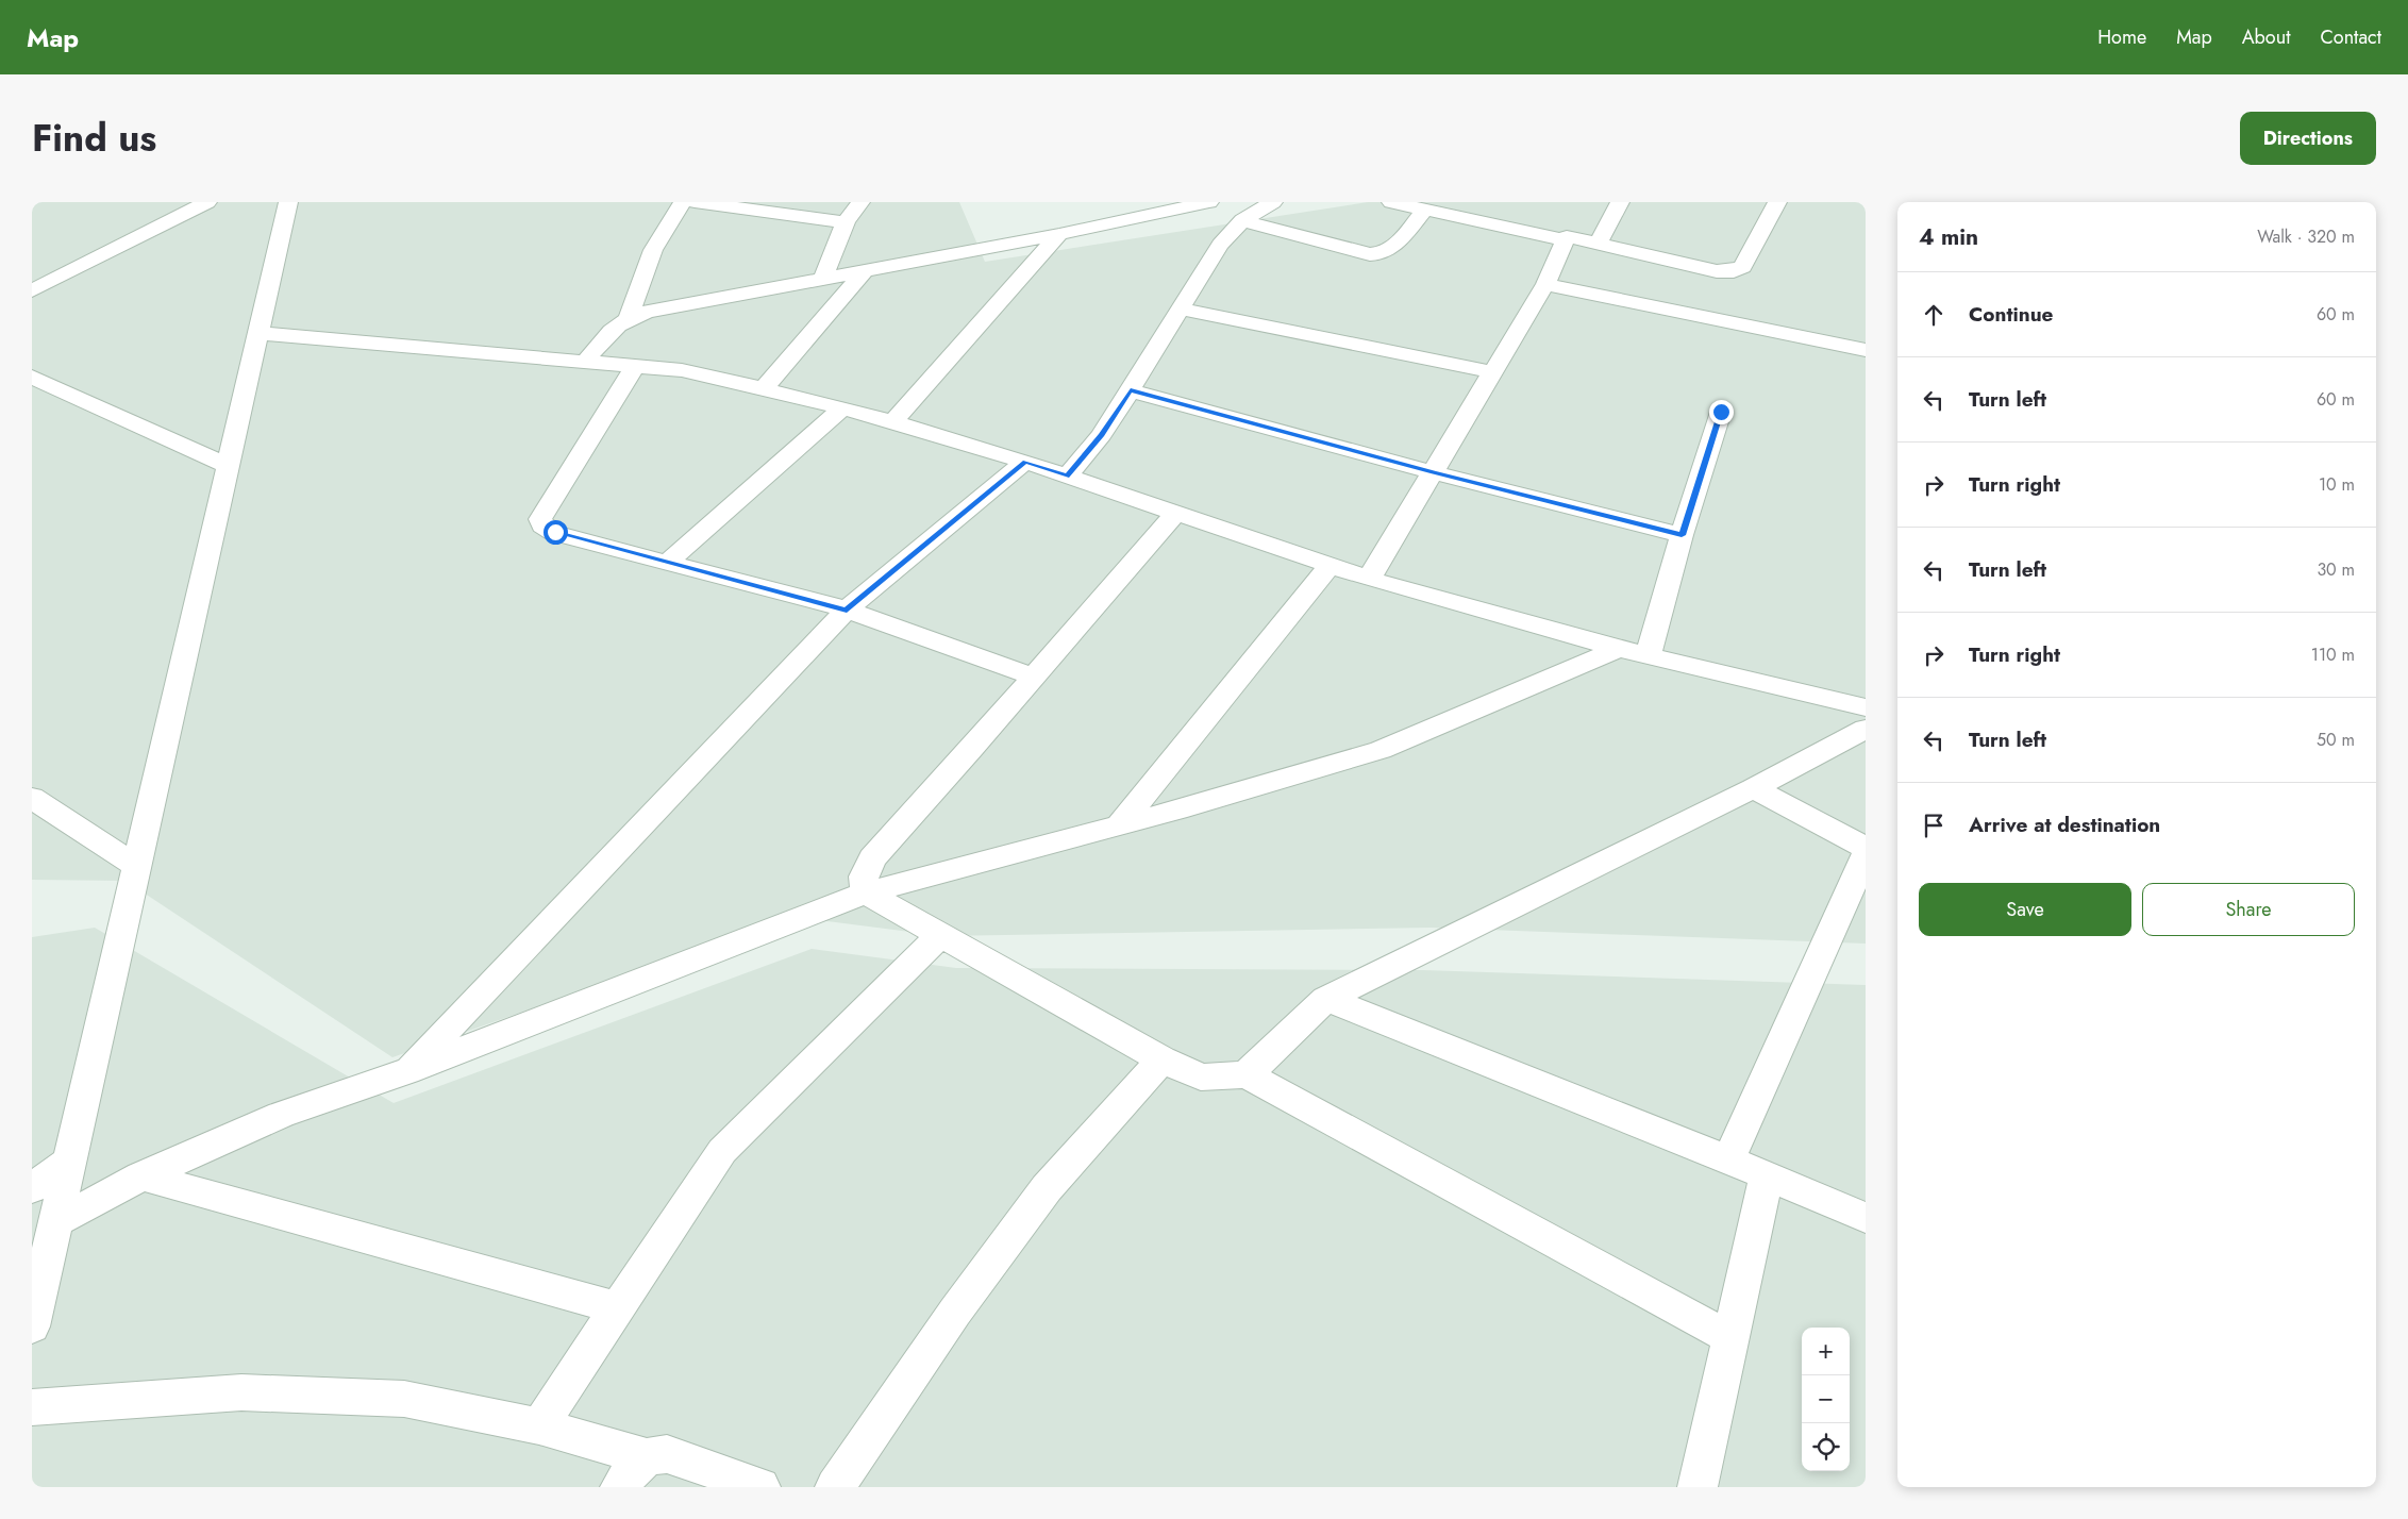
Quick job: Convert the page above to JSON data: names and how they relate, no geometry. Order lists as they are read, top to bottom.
{
  "page": {
    "header": "Map",
    "nav": [
      "Home",
      "Map",
      "About",
      "Contact"
    ],
    "title": "Find us",
    "buttons": [
      "Directions",
      ["Save", "Share"]
    ],
    "heading": ["4 min", "Walk · 320 m"],
    "list": [
      ["Continue", "60 m"],
      ["Turn left", "60 m"],
      ["Turn right", "10 m"],
      ["Turn left", "30 m"],
      ["Turn right", "110 m"],
      ["Turn left", "50 m"],
      "Arrive at destination"
    ],
    "map_buttons": ["+", "−"]
  }
}
